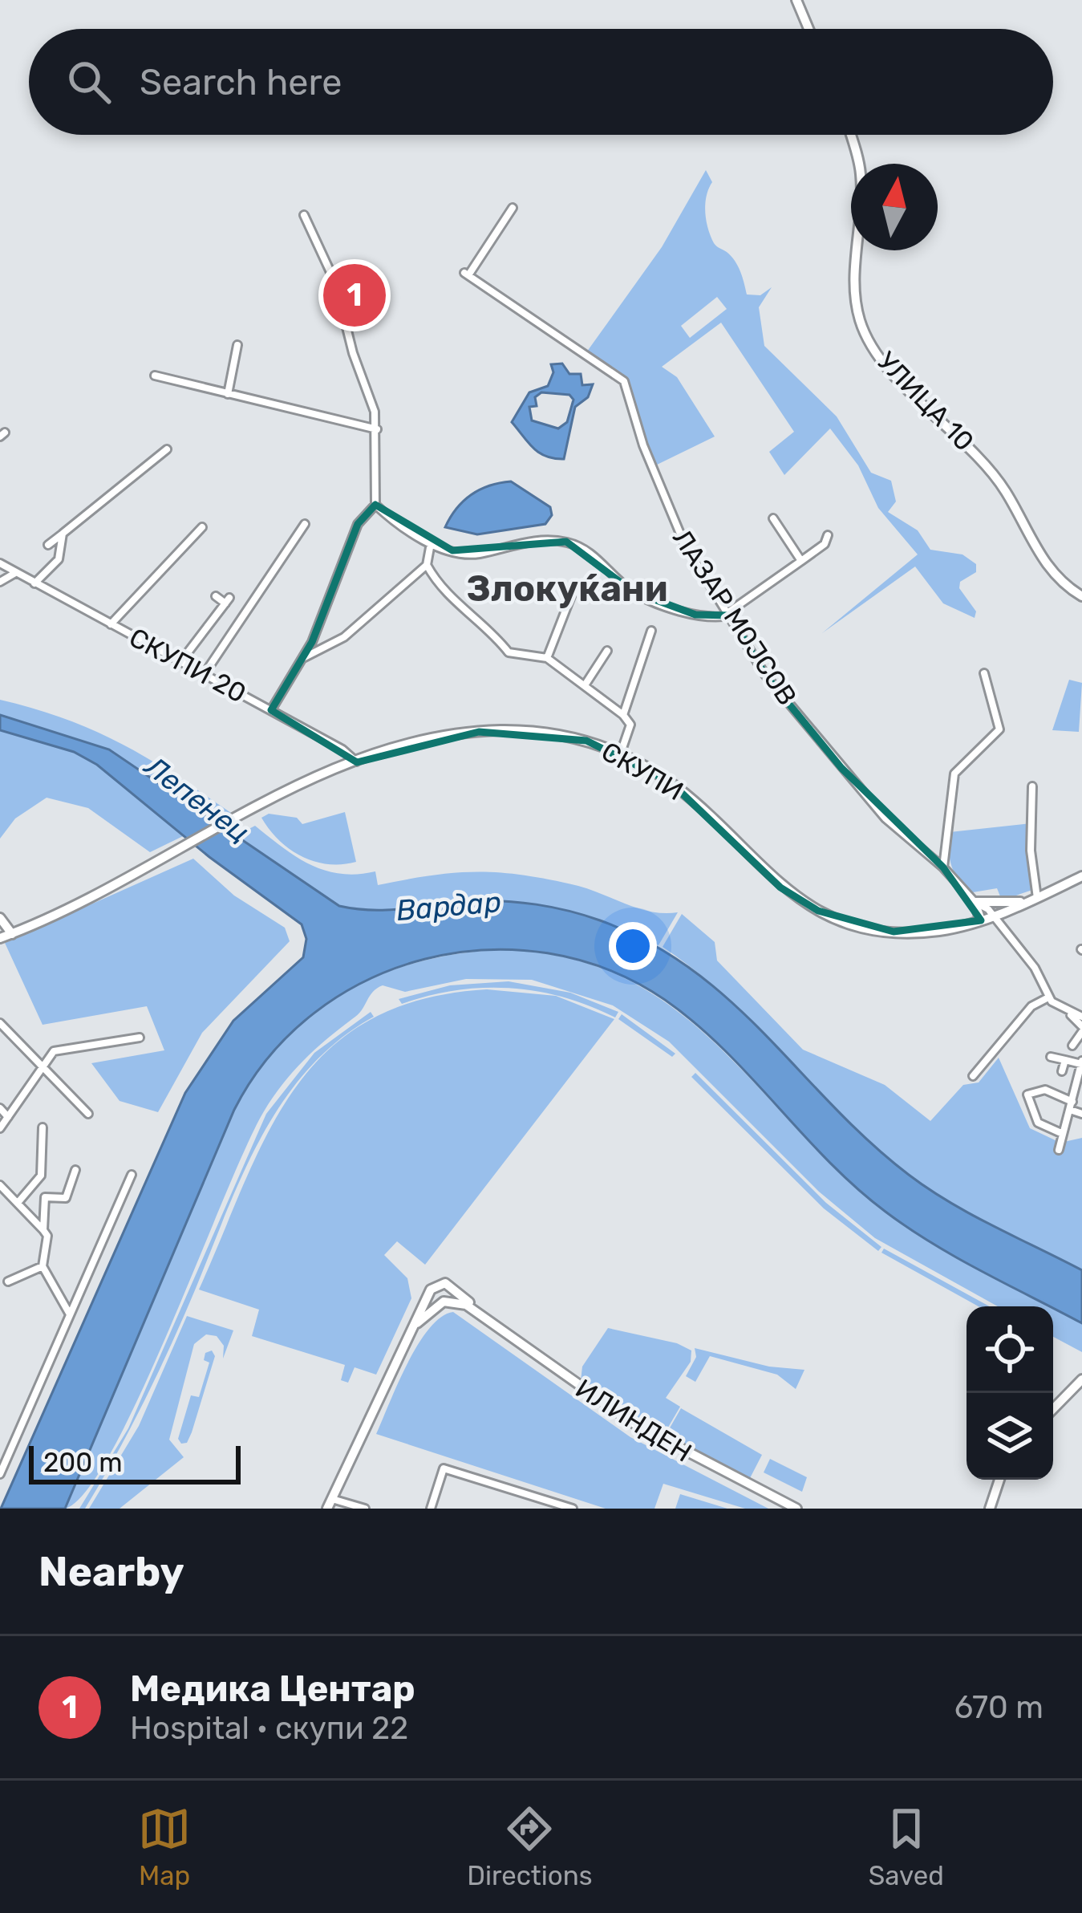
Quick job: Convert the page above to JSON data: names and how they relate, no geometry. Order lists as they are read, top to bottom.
{
  "streets": {
    "street": [
      "УЛИЦА 10",
      "ЛАЗАР МОЈСОВ",
      "СКУПИ 20",
      "СКУПИ",
      "ИЛИНДЕН"
    ]
  },
  "crossings": [
    ["ЛАЗАР МОЈСОВ", "СКУПИ"],
    ["СКУПИ 20", "СКУПИ"]
  ],
  "districts": ["Злокуќани"],
  "water": ["Лепенец", "Вардар"],
  "scale_bar": "200 m",
  "north": "top",
  "page": {
    "search": "Search here",
    "pins": "1",
    "scale": "200 m",
    "heading": "Nearby",
    "list": [
      {
        "mark": "1",
        "name": "Медика Центар",
        "note": "Hospital · скупи 22",
        "value": "670 m"
      }
    ],
    "nav": ["Map", "Directions", "Saved"]
  }
}
